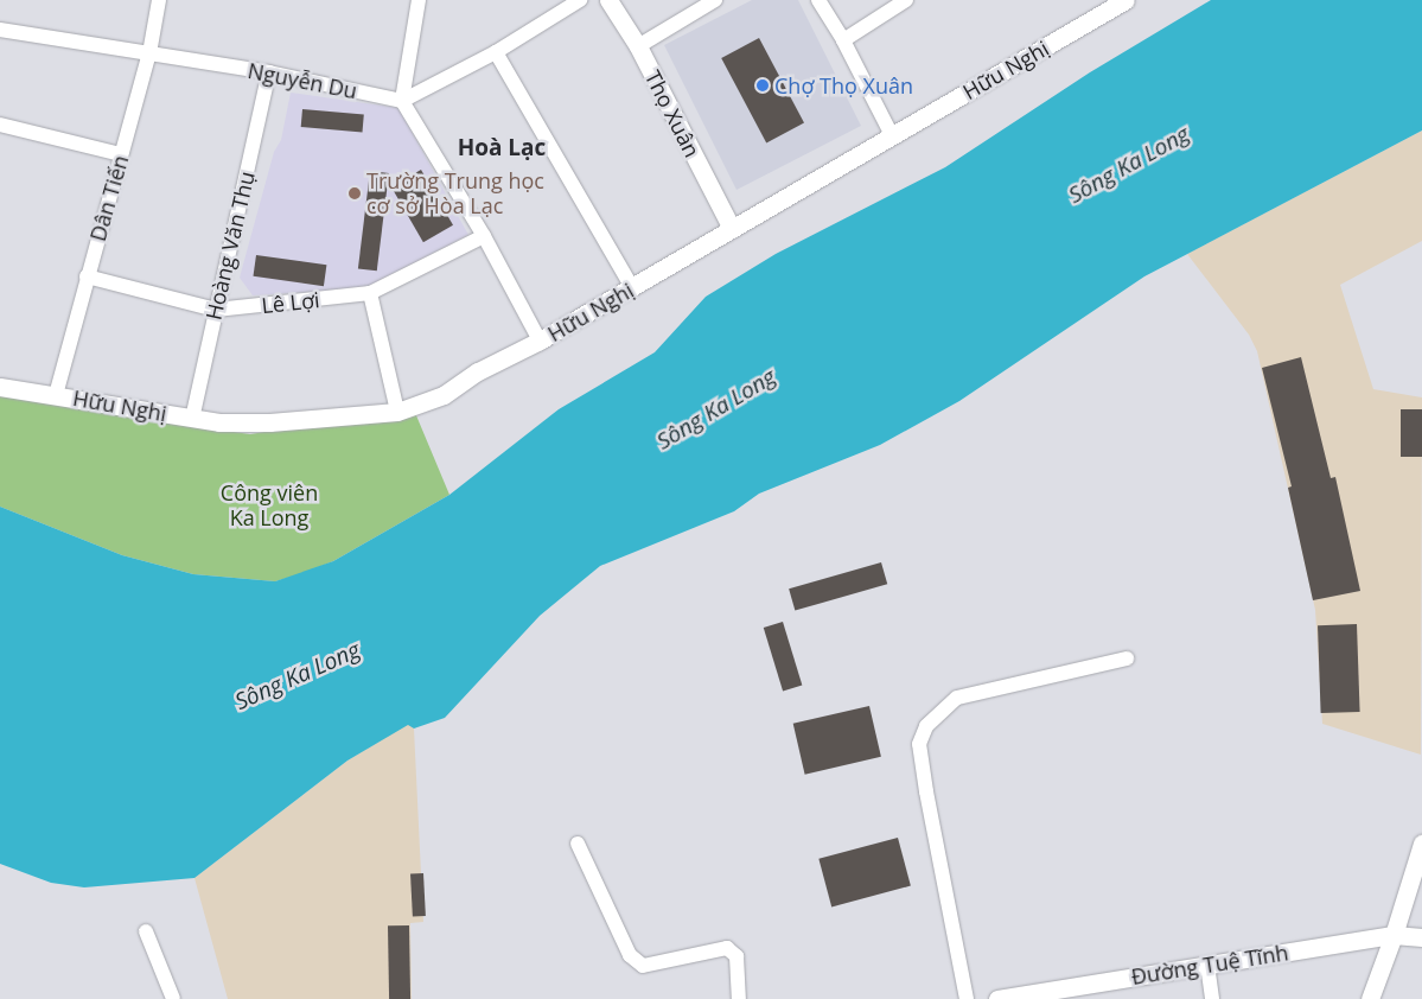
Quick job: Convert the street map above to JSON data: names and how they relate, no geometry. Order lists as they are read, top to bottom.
{
  "streets": {
    "street": [
      "Hữu Nghị",
      "Nguyễn Du",
      "Thọ Xuân",
      "Dân Tiến",
      "Hoàng Văn Thụ",
      "Lê Lợi",
      "Đường Tuệ Tĩnh"
    ]
  },
  "crossings": [
    ["Hữu Nghị", "Thọ Xuân"],
    ["Hữu Nghị", "Dân Tiến"],
    ["Hữu Nghị", "Hoàng Văn Thụ"],
    ["Nguyễn Du", "Dân Tiến"],
    ["Nguyễn Du", "Hoàng Văn Thụ"],
    ["Dân Tiến", "Lê Lợi"],
    ["Hoàng Văn Thụ", "Lê Lợi"]
  ],
  "districts": ["Hoà Lạc"],
  "water": ["Sông Ka Long"],
  "parks": ["Công viên Ka Long"],
  "places": ["Chợ Thọ Xuân", "Trường Trung học cơ sở Hòa Lạc"]
}
